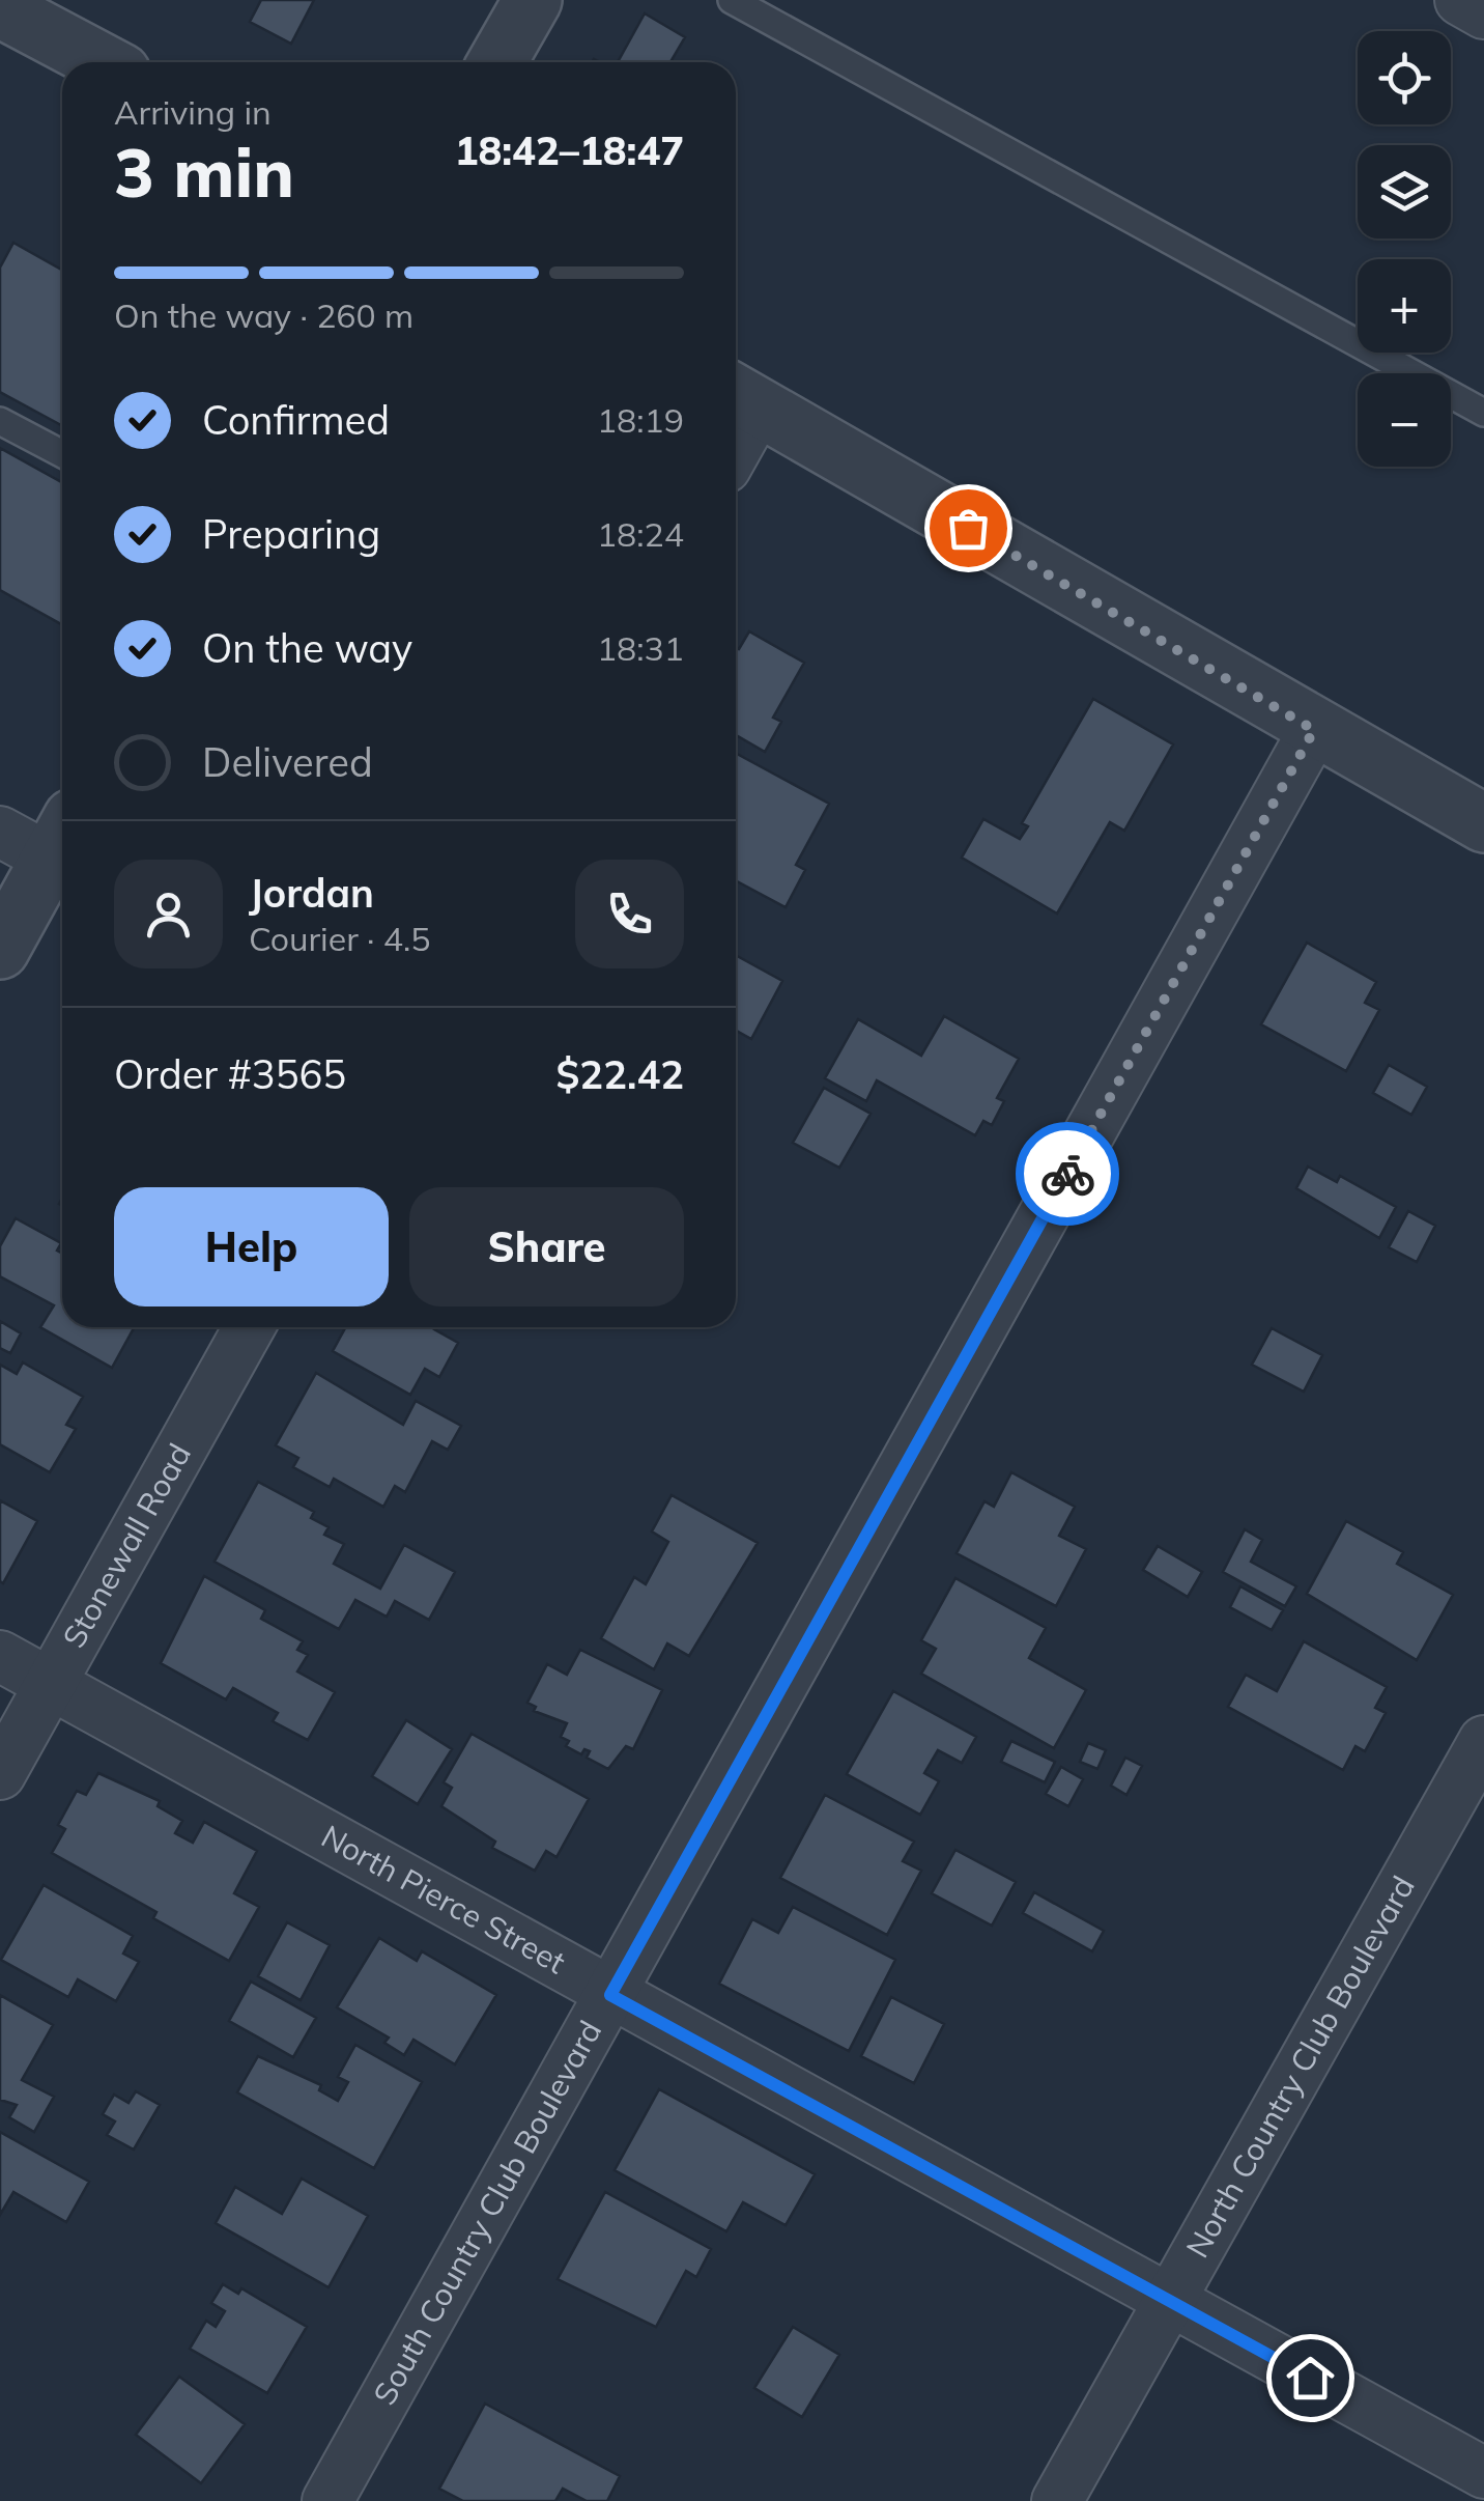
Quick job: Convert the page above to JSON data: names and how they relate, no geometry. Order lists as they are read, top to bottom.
{
  "streets": {
    "street": [
      "Stonewall Road",
      "North Pierce Street",
      "North Country Club Boulevard",
      "South Country Club Boulevard"
    ]
  },
  "crossings": [
    ["Stonewall Road", "North Pierce Street"],
    ["North Pierce Street", "North Country Club Boulevard"],
    ["North Pierce Street", "South Country Club Boulevard"]
  ],
  "page": {
    "map_buttons": ["+", "−"],
    "heading": ["3 min", "Arriving in", "18:42–18:47"],
    "panel": [
      "Jordan",
      "Courier · 4.5",
      "Order #3565",
      "$22.42"
    ],
    "bar": "On the way · 260 m",
    "list": [
      ["Confirmed", "18:19"],
      ["Preparing", "18:24"],
      ["On the way", "18:31"],
      "Delivered"
    ],
    "buttons": ["Help", "Share"]
  }
}
